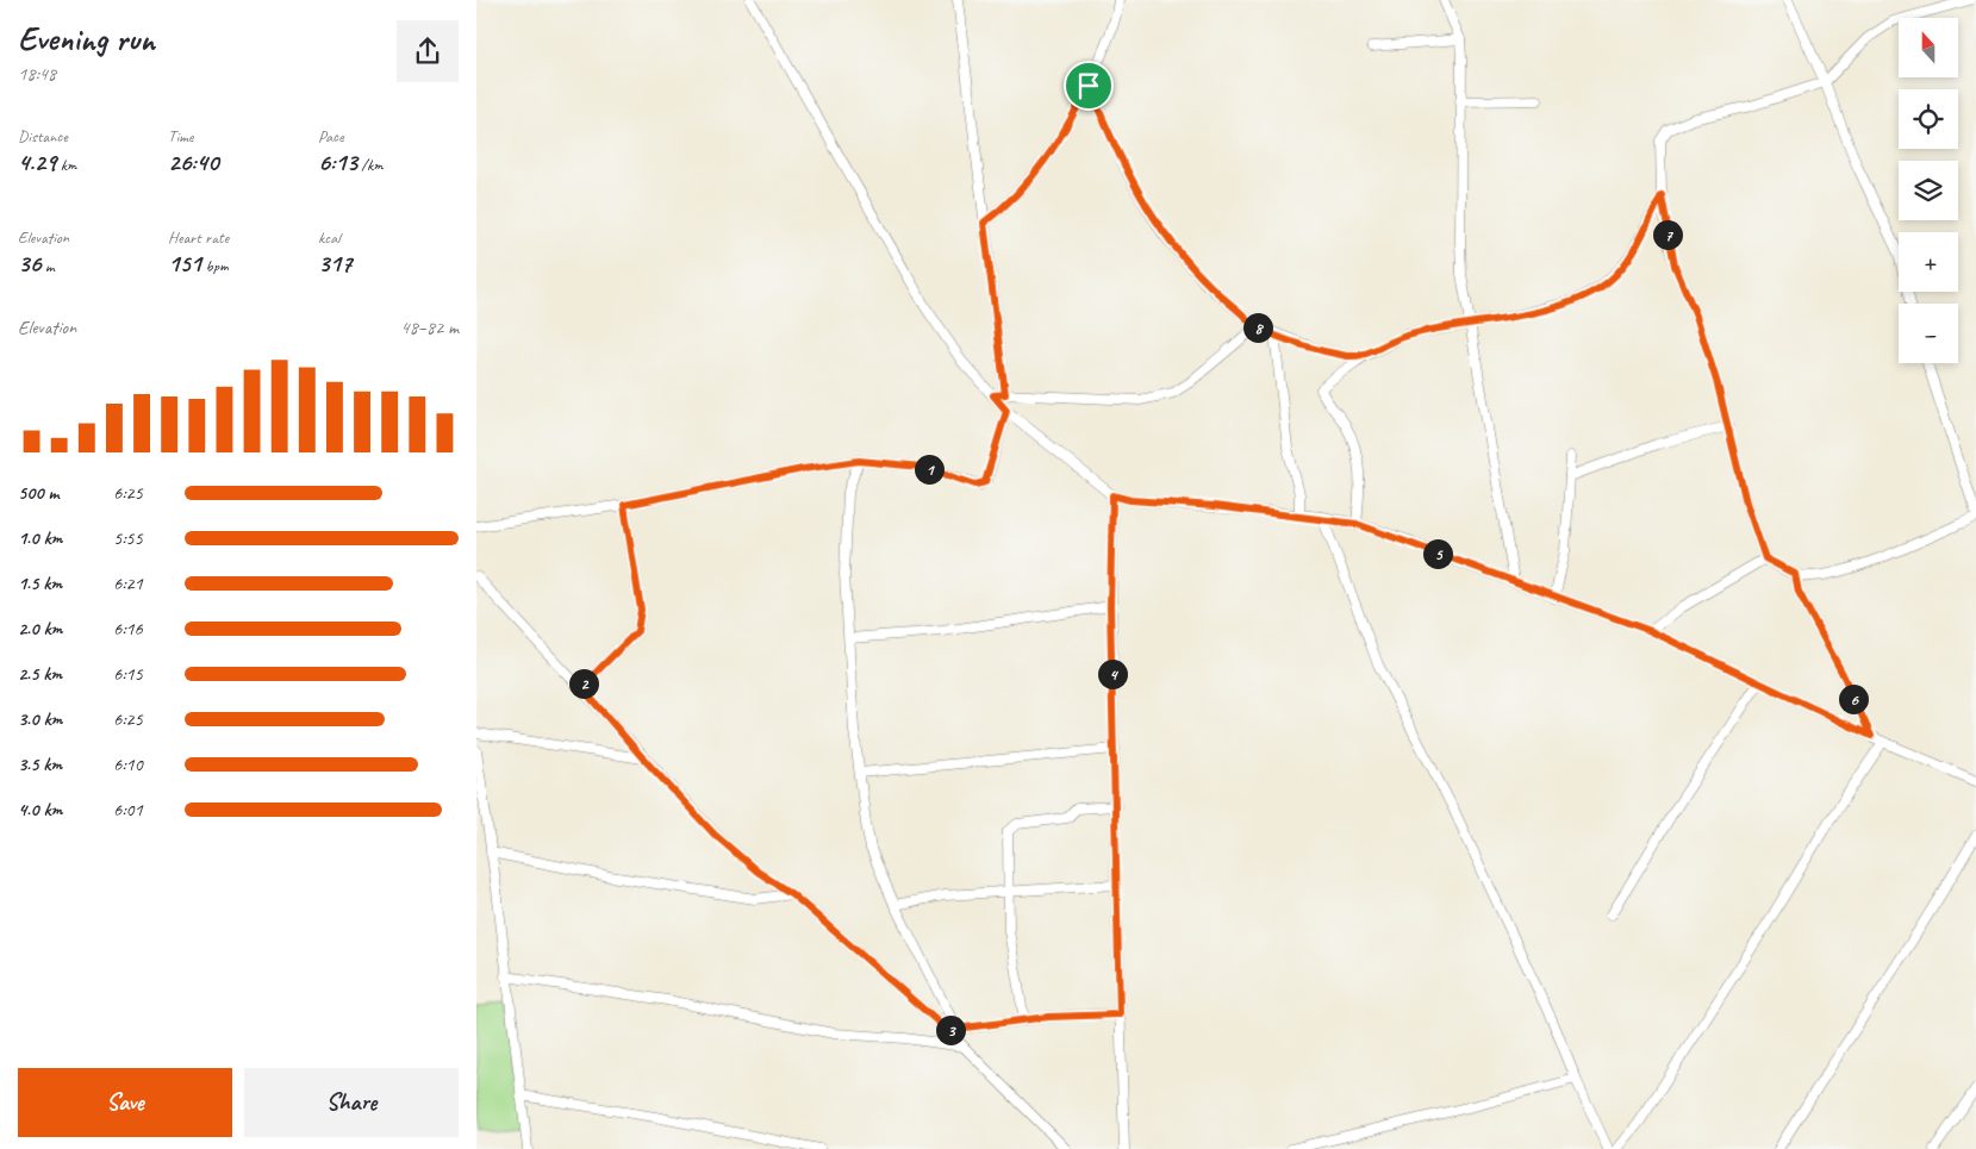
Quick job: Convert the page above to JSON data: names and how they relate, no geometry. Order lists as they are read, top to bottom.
{
  "north": "top",
  "page": {
    "heading": ["Evening run", "18:48"],
    "map_buttons": ["+", "−"],
    "stats": [
      ["Distance", "4.29 km"],
      ["Time", "26:40"],
      ["Pace", "6:13 /km"],
      ["Elevation", "36 m"],
      ["Heart rate", "151 bpm"],
      ["kcal", "317"]
    ],
    "pins": [
      "7",
      "8",
      "1",
      "5",
      "4",
      "2",
      "6",
      "3"
    ],
    "chart": ["Elevation", "48–82 m"],
    "list": [
      {
        "name": "500 m",
        "note": "6:25"
      },
      {
        "name": "1.0 km",
        "note": "5:55"
      },
      {
        "name": "1.5 km",
        "note": "6:21"
      },
      {
        "name": "2.0 km",
        "note": "6:16"
      },
      {
        "name": "2.5 km",
        "note": "6:15"
      },
      {
        "name": "3.0 km",
        "note": "6:25"
      },
      {
        "name": "3.5 km",
        "note": "6:10"
      },
      {
        "name": "4.0 km",
        "note": "6:01"
      }
    ],
    "buttons": ["Save", "Share"]
  }
}
